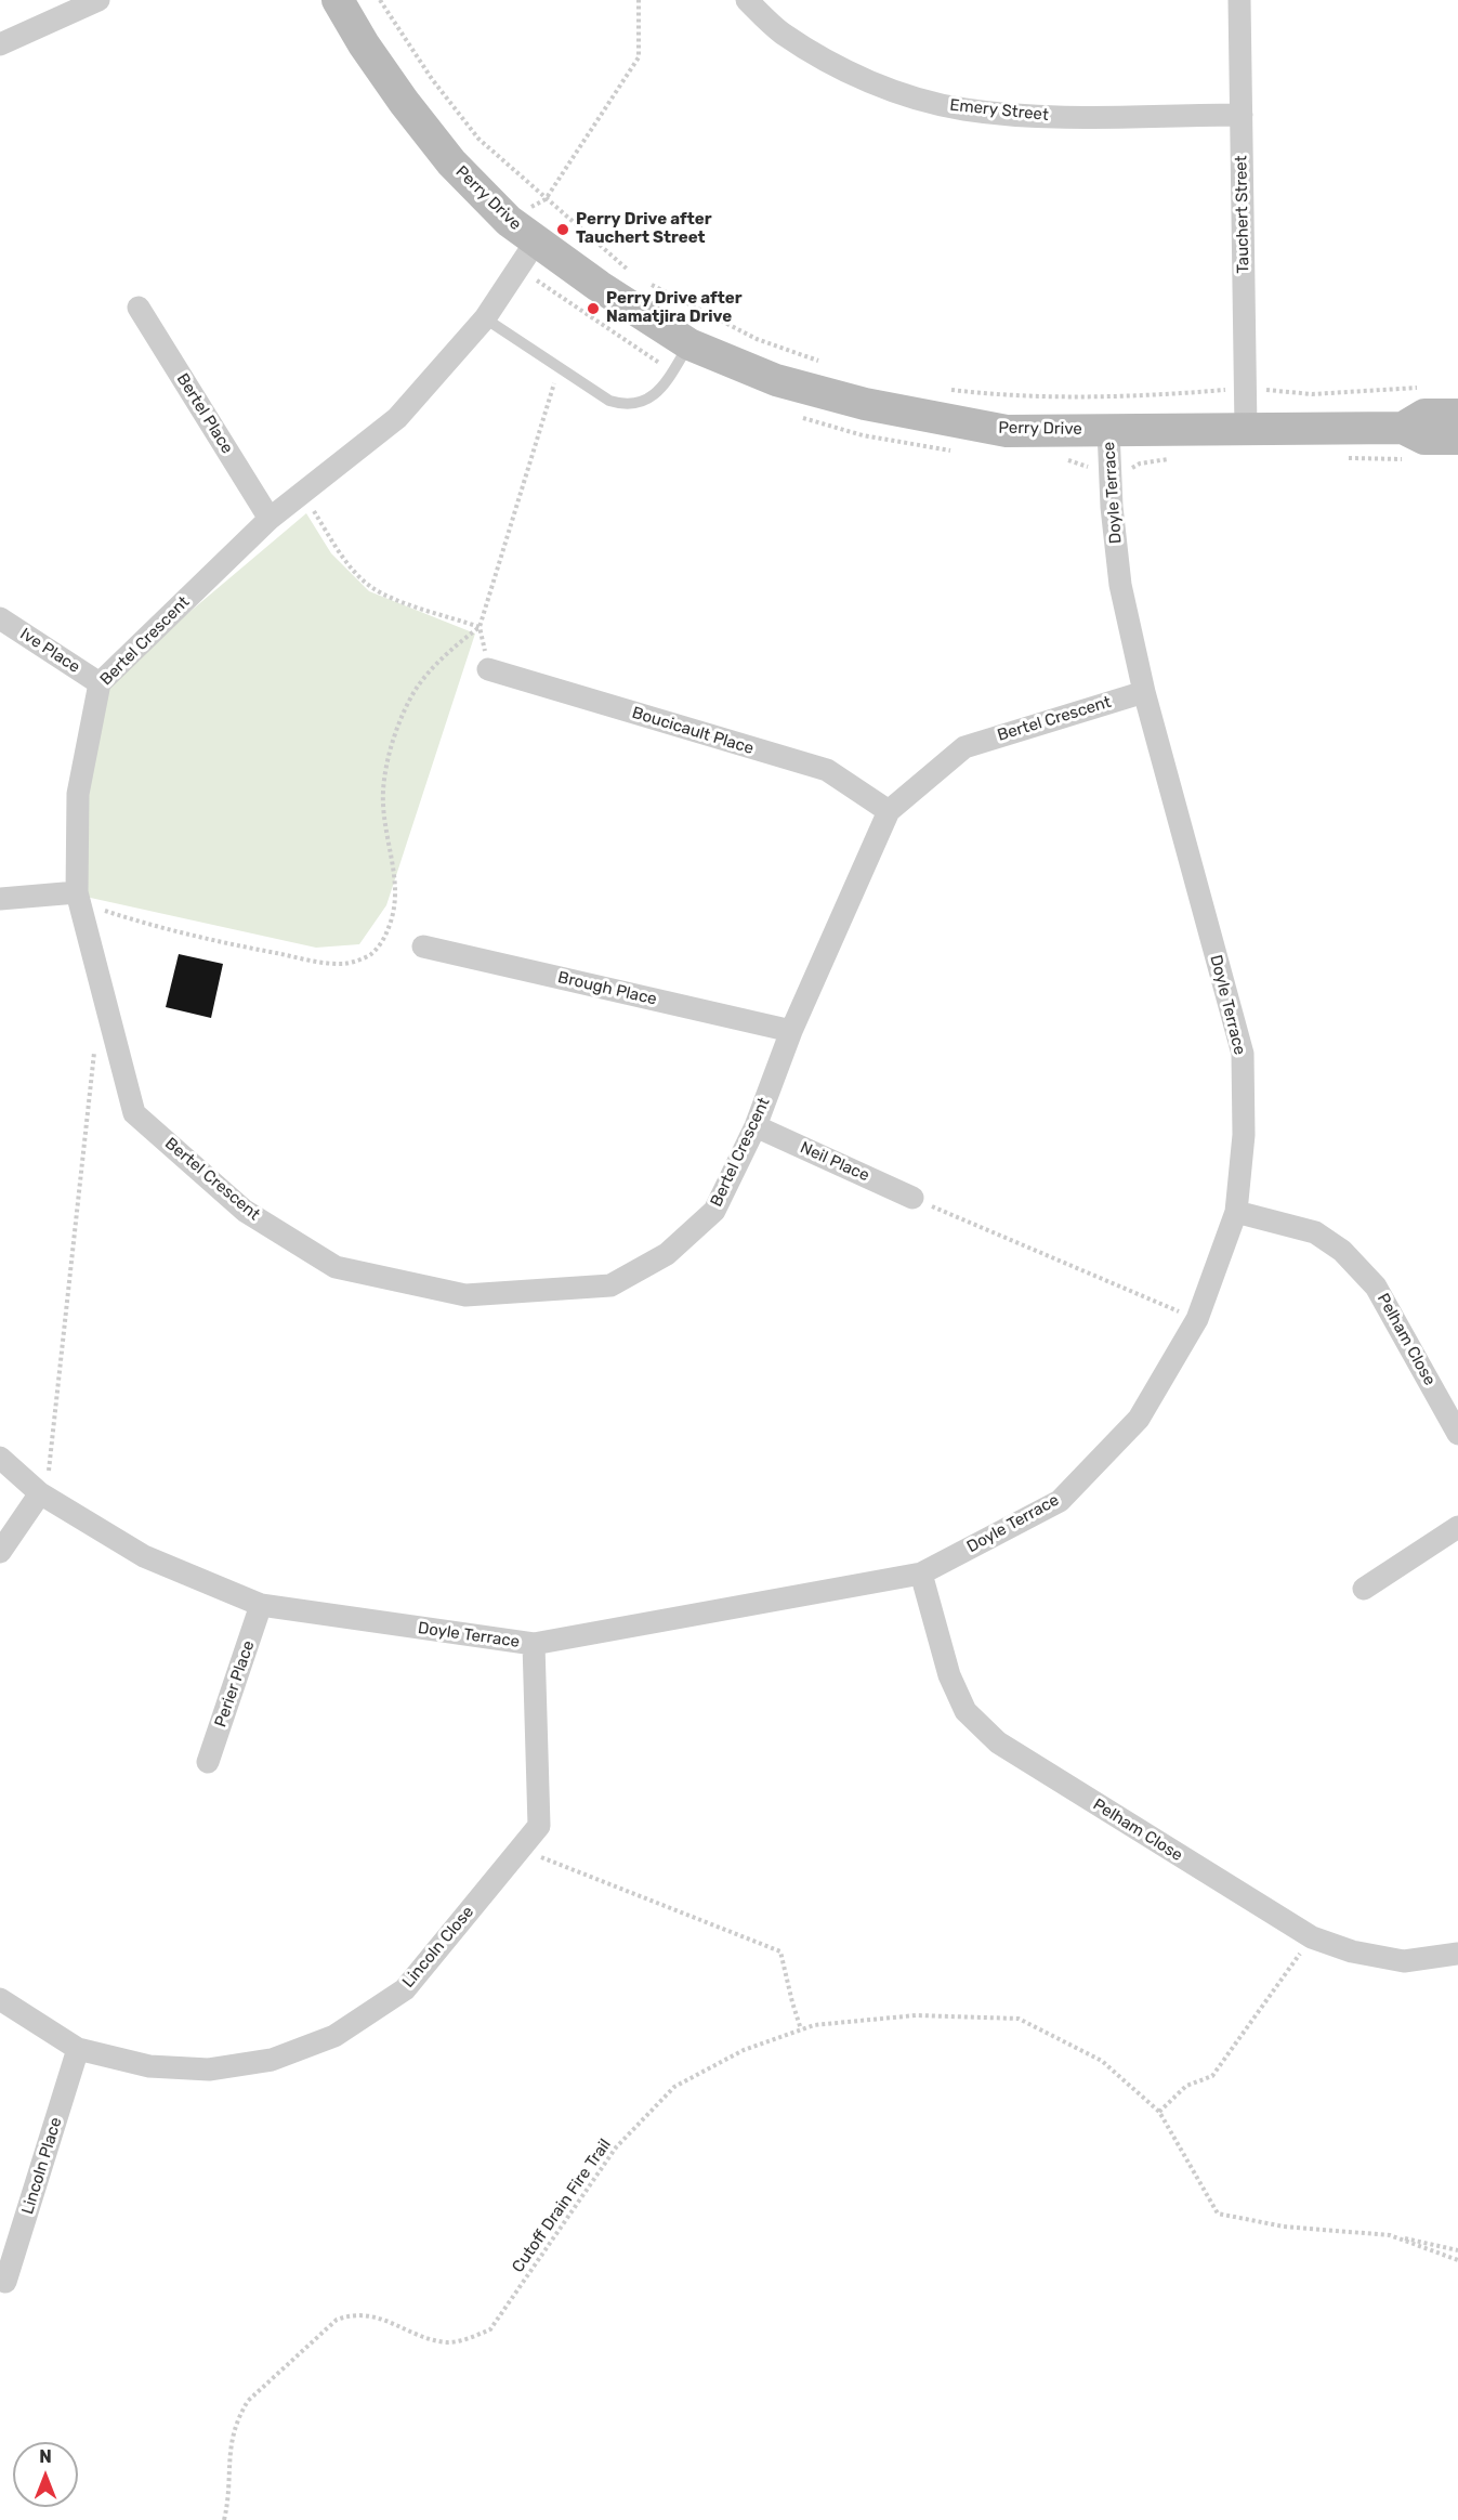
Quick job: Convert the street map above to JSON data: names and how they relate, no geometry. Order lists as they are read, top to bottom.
{
  "streets": {
    "street": [
      "Emery Street",
      "Perry Drive",
      "Tauchert Street",
      "Bertel Place",
      "Doyle Terrace",
      "Bertel Crescent",
      "Ive Place",
      "Boucicault Place",
      "Brough Place",
      "Neil Place",
      "Pelham Close",
      "Perier Place",
      "Lincoln Close",
      "Lincoln Place"
    ],
    "path": ["Cutoff Drain Fire Trail"]
  },
  "crossings": [
    ["Emery Street", "Tauchert Street"],
    ["Perry Drive", "Tauchert Street"],
    ["Perry Drive", "Doyle Terrace"],
    ["Perry Drive", "Bertel Crescent"],
    ["Bertel Place", "Bertel Crescent"],
    ["Doyle Terrace", "Bertel Crescent"],
    ["Doyle Terrace", "Pelham Close"],
    ["Doyle Terrace", "Perier Place"],
    ["Doyle Terrace", "Lincoln Close"],
    ["Bertel Crescent", "Ive Place"],
    ["Bertel Crescent", "Boucicault Place"],
    ["Bertel Crescent", "Brough Place"],
    ["Bertel Crescent", "Neil Place"],
    ["Lincoln Close", "Lincoln Place"]
  ],
  "places": ["Perry Drive after Tauchert Street", "Perry Drive after Namatjira Drive"],
  "north": "top"
}
